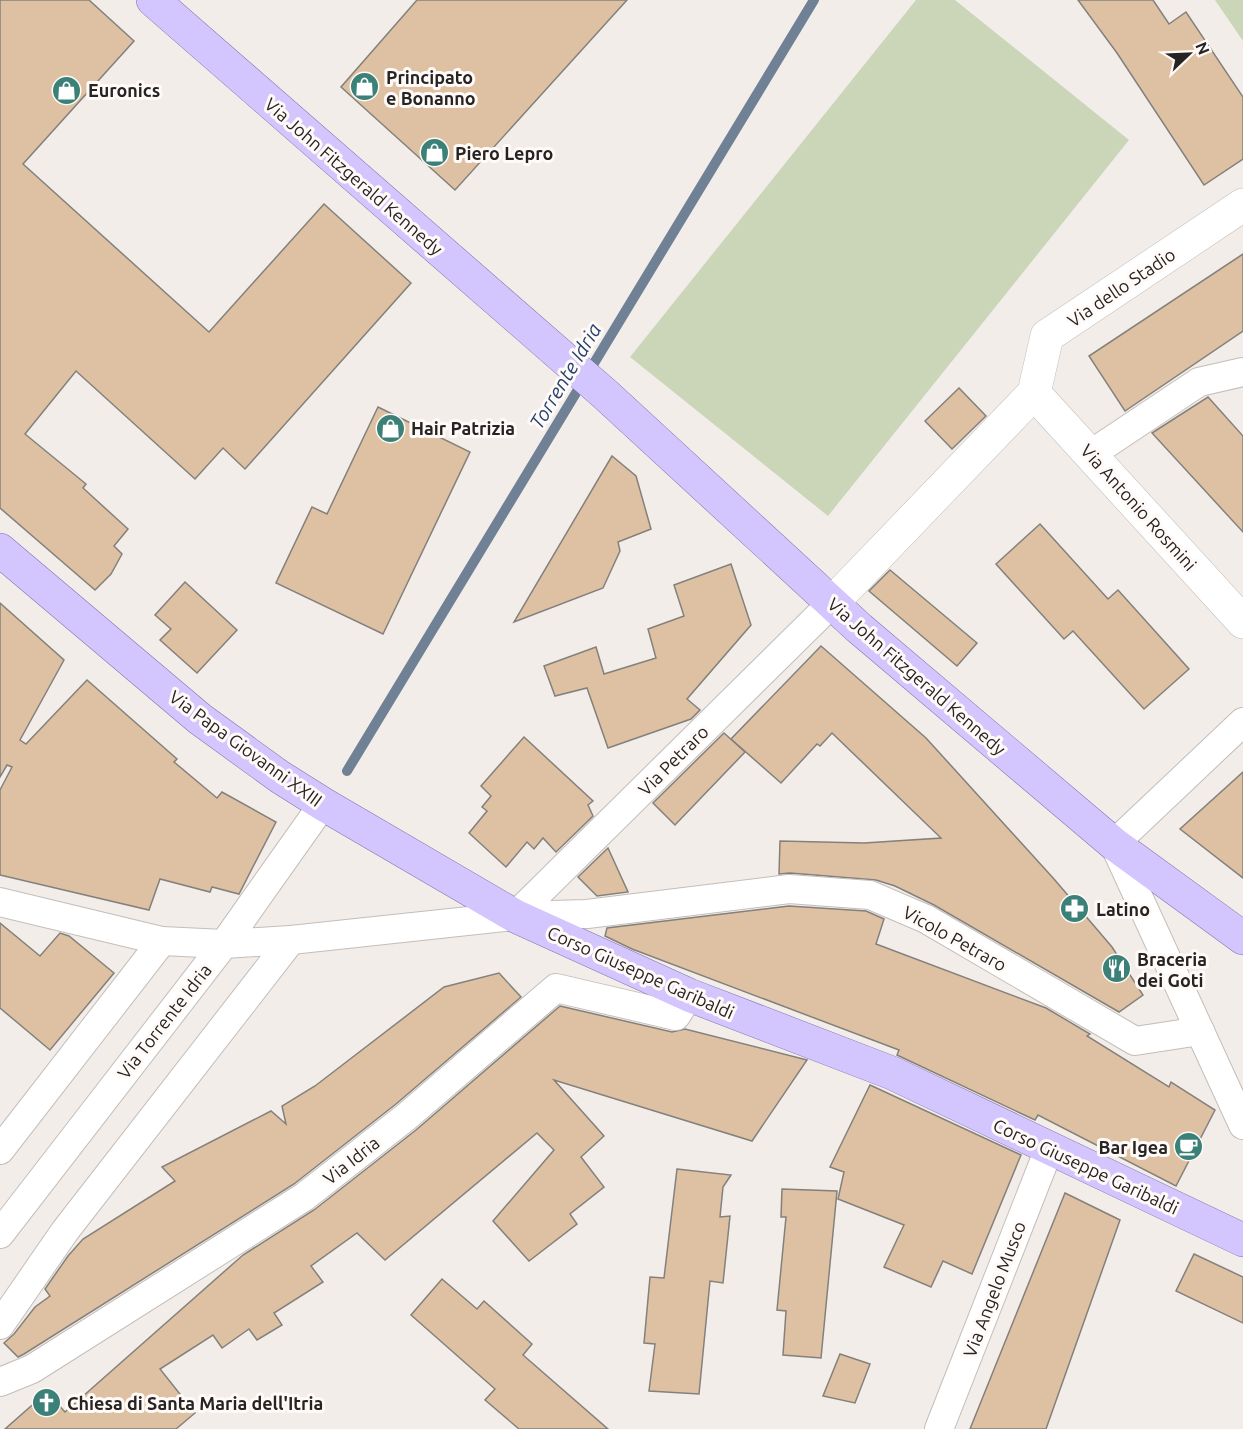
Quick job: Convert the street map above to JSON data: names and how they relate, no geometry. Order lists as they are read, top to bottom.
{
  "streets": {
    "main road": ["Via John Fitzgerald Kennedy", "Via Papa Giovanni XXIII", "Corso Giuseppe Garibaldi"],
    "street": [
      "Via dello Stadio",
      "Via Antonio Rosmini",
      "Via Petraro",
      "Vicolo Petraro",
      "Via Torrente Idria",
      "Via Idria",
      "Via Angelo Musco"
    ]
  },
  "crossings": [
    ["Via John Fitzgerald Kennedy", "Via Petraro"],
    ["Via dello Stadio", "Via Antonio Rosmini"],
    ["Via Papa Giovanni XXIII", "Via Petraro"],
    ["Via Papa Giovanni XXIII", "Vicolo Petraro"],
    ["Via Papa Giovanni XXIII", "Corso Giuseppe Garibaldi"],
    ["Via Papa Giovanni XXIII", "Via Torrente Idria"],
    ["Via Petraro", "Vicolo Petraro"],
    ["Via Petraro", "Corso Giuseppe Garibaldi"],
    ["Vicolo Petraro", "Corso Giuseppe Garibaldi"],
    ["Corso Giuseppe Garibaldi", "Via Idria"],
    ["Corso Giuseppe Garibaldi", "Via Angelo Musco"]
  ],
  "water": ["Torrente Idria"],
  "places": {
    "shop": [
      "Principato e Bonanno",
      "Euronics",
      "Piero Lepro",
      "Hair Patrizia"
    ],
    "pharmacy": ["Latino"],
    "restaurant": ["Braceria dei Goti"],
    "cafe": ["Bar Igea"],
    "church": ["Chiesa di Santa Maria dell'Itria"]
  },
  "north": "top right"
}
